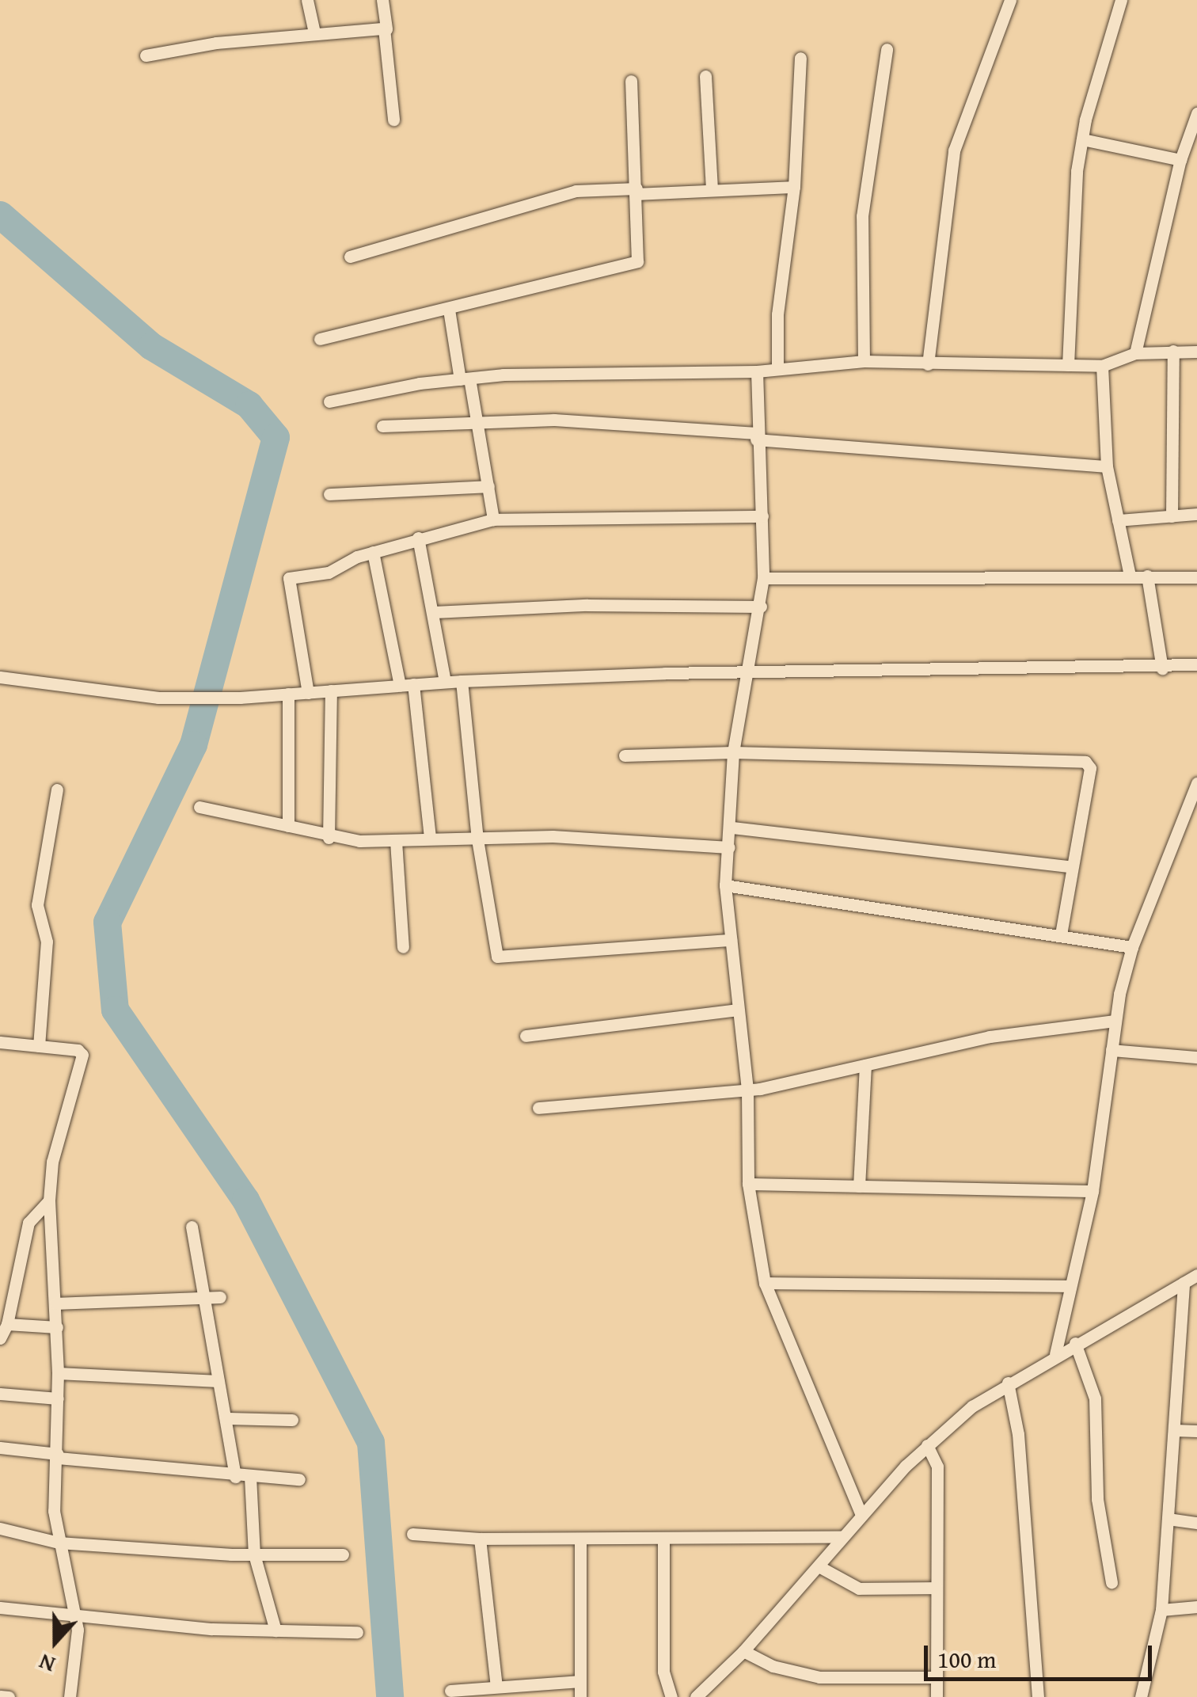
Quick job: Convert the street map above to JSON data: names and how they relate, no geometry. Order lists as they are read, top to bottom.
{
  "scale_bar": "100 m",
  "north": "bottom"
}
